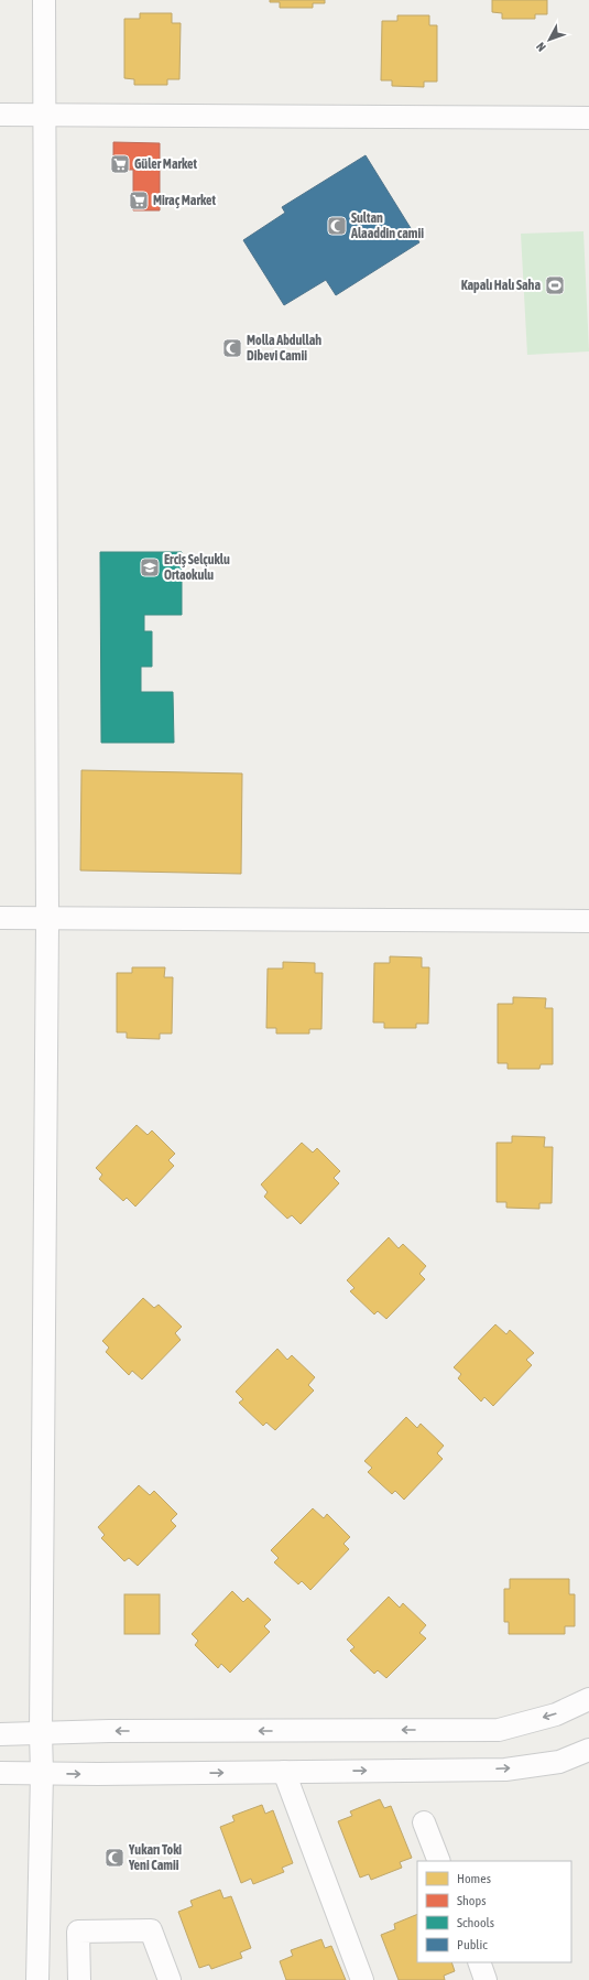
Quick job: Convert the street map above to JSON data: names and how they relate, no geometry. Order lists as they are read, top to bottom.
{
  "places": {
    "supermarket": ["Güler Market", "Miraç Market"],
    "mosque": ["Sultan Alaaddin camii", "Molla Abdullah Dibevi Camii", "Yukarı Toki Yeni Camii"],
    "sports": ["Kapalı Halı Saha"],
    "school or university": ["Erciş Selçuklu Ortaokulu"]
  },
  "legend": [
    "Homes",
    "Shops",
    "Schools",
    "Public"
  ],
  "north": "bottom left"
}
